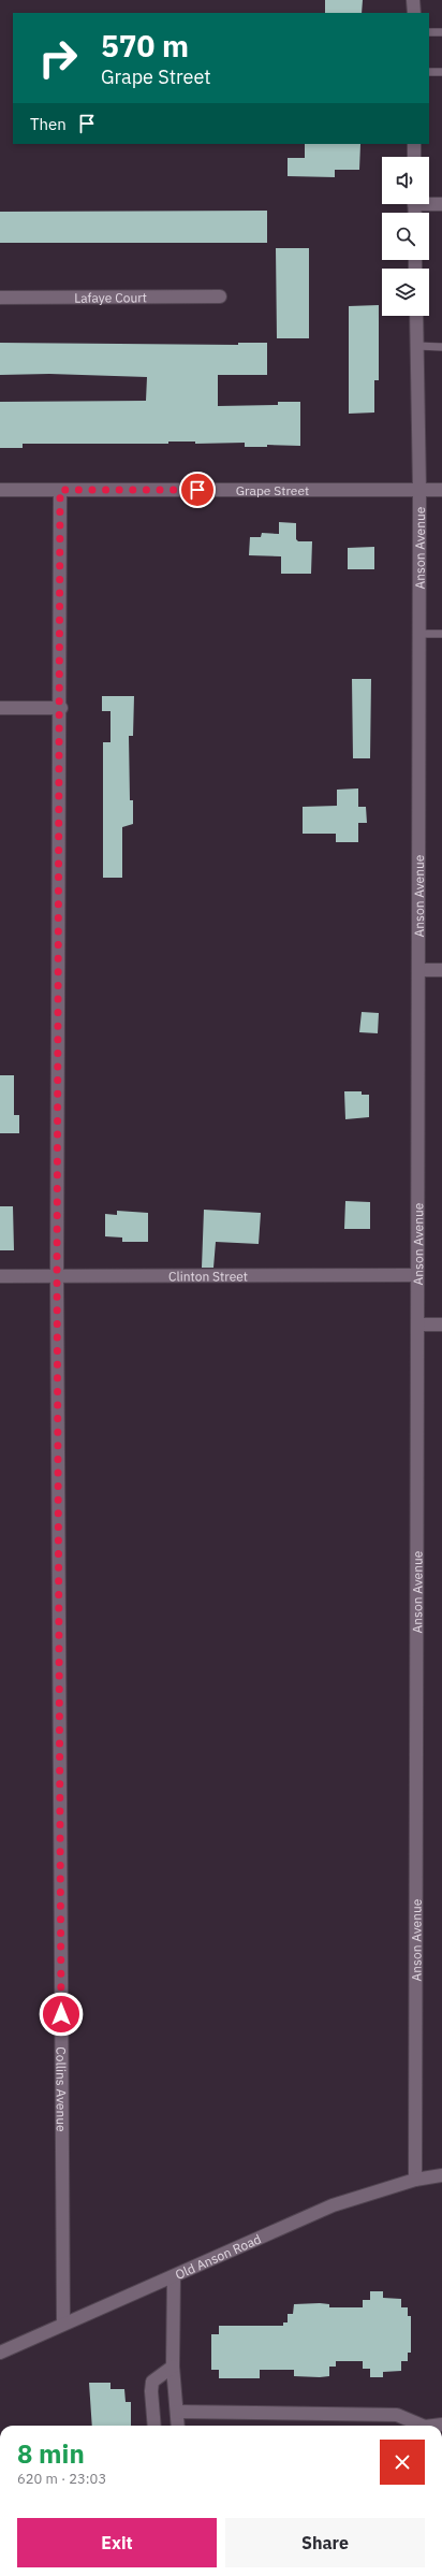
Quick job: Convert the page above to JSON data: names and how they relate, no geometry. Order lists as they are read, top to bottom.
{
  "streets": {
    "street": [
      "Lafaye Court",
      "Grape Street",
      "Anson Avenue",
      "Clinton Street",
      "Collins Avenue",
      "Old Anson Road"
    ]
  },
  "crossings": [
    ["Grape Street", "Anson Avenue"],
    ["Grape Street", "Collins Avenue"],
    ["Anson Avenue", "Clinton Street"],
    ["Anson Avenue", "Old Anson Road"],
    ["Clinton Street", "Collins Avenue"],
    ["Collins Avenue", "Old Anson Road"]
  ],
  "page": {
    "turn": ["570 m", "Grape Street"],
    "then": "Then",
    "heading": ["8 min", "620 m · 23:03"],
    "buttons": ["Exit", "Share"]
  }
}
